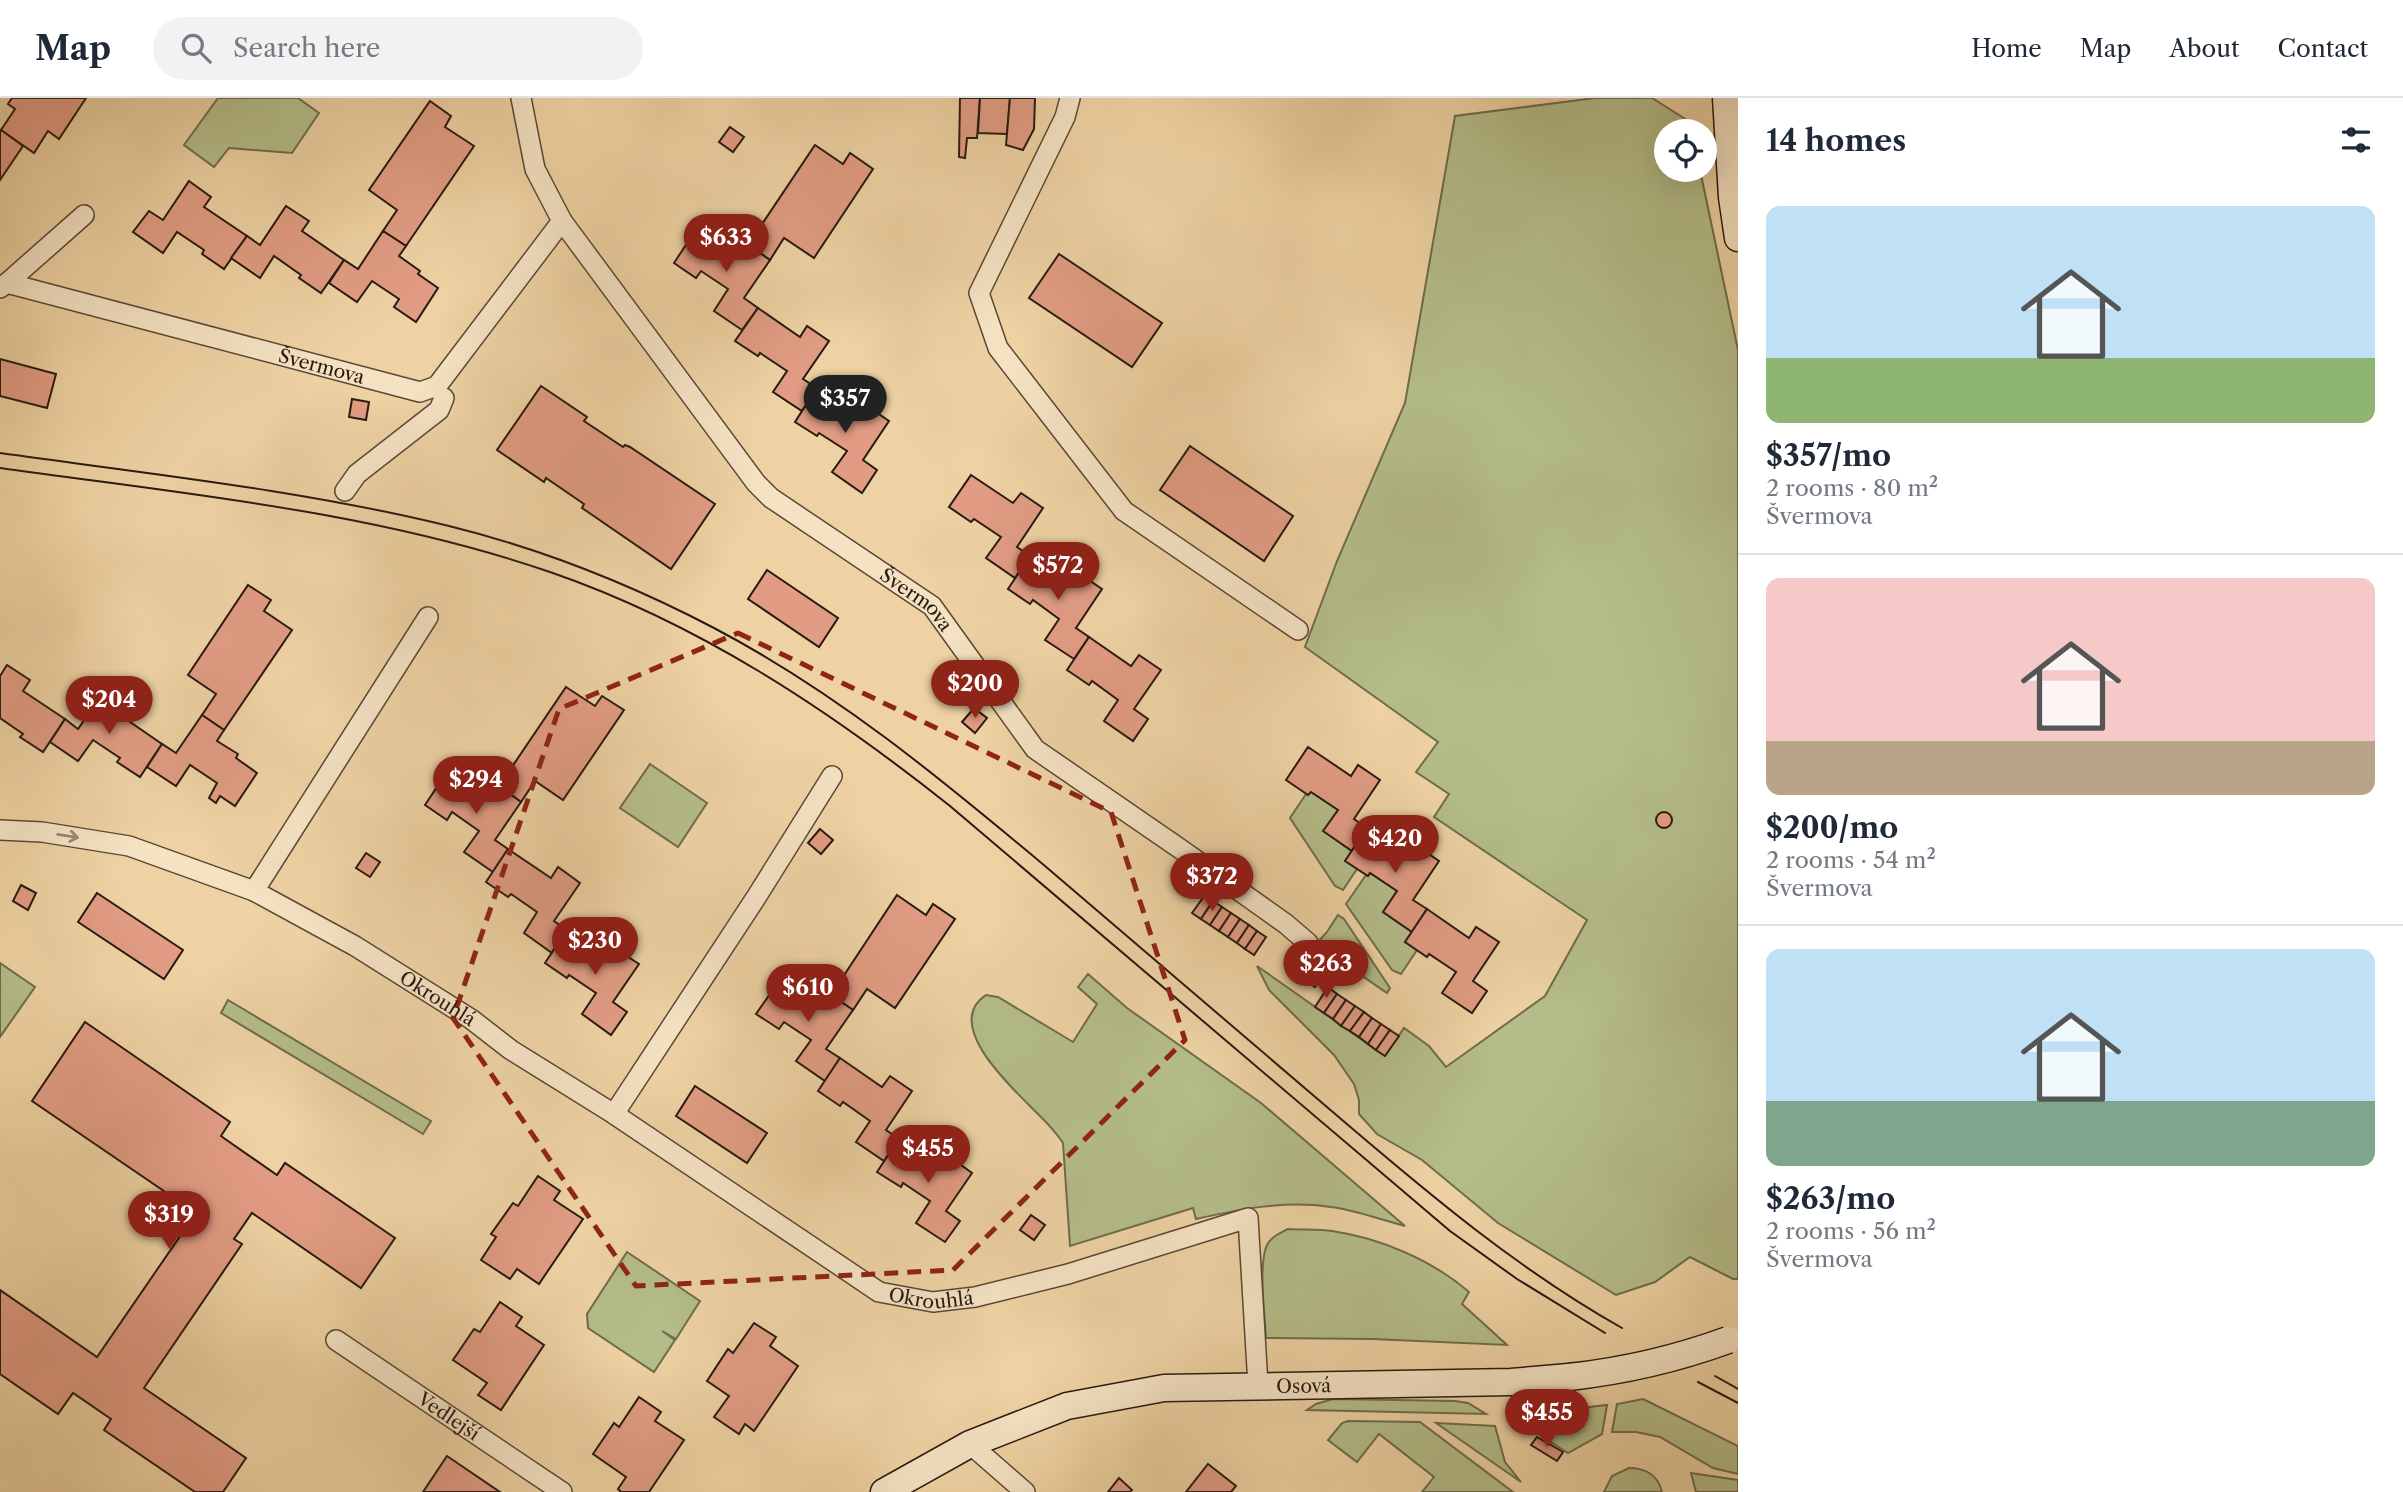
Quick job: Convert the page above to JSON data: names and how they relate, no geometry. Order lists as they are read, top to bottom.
{
  "streets": {
    "street": [
      "Švermova",
      "Okrouhlá",
      "Osová",
      "Vedlejší"
    ]
  },
  "crossings": [
    ["Okrouhlá", "Osová"]
  ],
  "page": {
    "header": "Map",
    "search": "Search here",
    "nav": [
      "Home",
      "Map",
      "About",
      "Contact"
    ],
    "heading": "14 homes",
    "list": [
      {
        "name": "$357/mo",
        "note": "2 rooms · 80 m² · Švermova"
      },
      {
        "name": "$200/mo",
        "note": "2 rooms · 54 m² · Švermova"
      },
      {
        "name": "$263/mo",
        "note": "2 rooms · 56 m² · Švermova"
      }
    ],
    "price": [
      "$633",
      "$357",
      "$572",
      "$200",
      "$204",
      "$294",
      "$420",
      "$372",
      "$230",
      "$263",
      "$610",
      "$455",
      "$319",
      "$455"
    ]
  }
}
